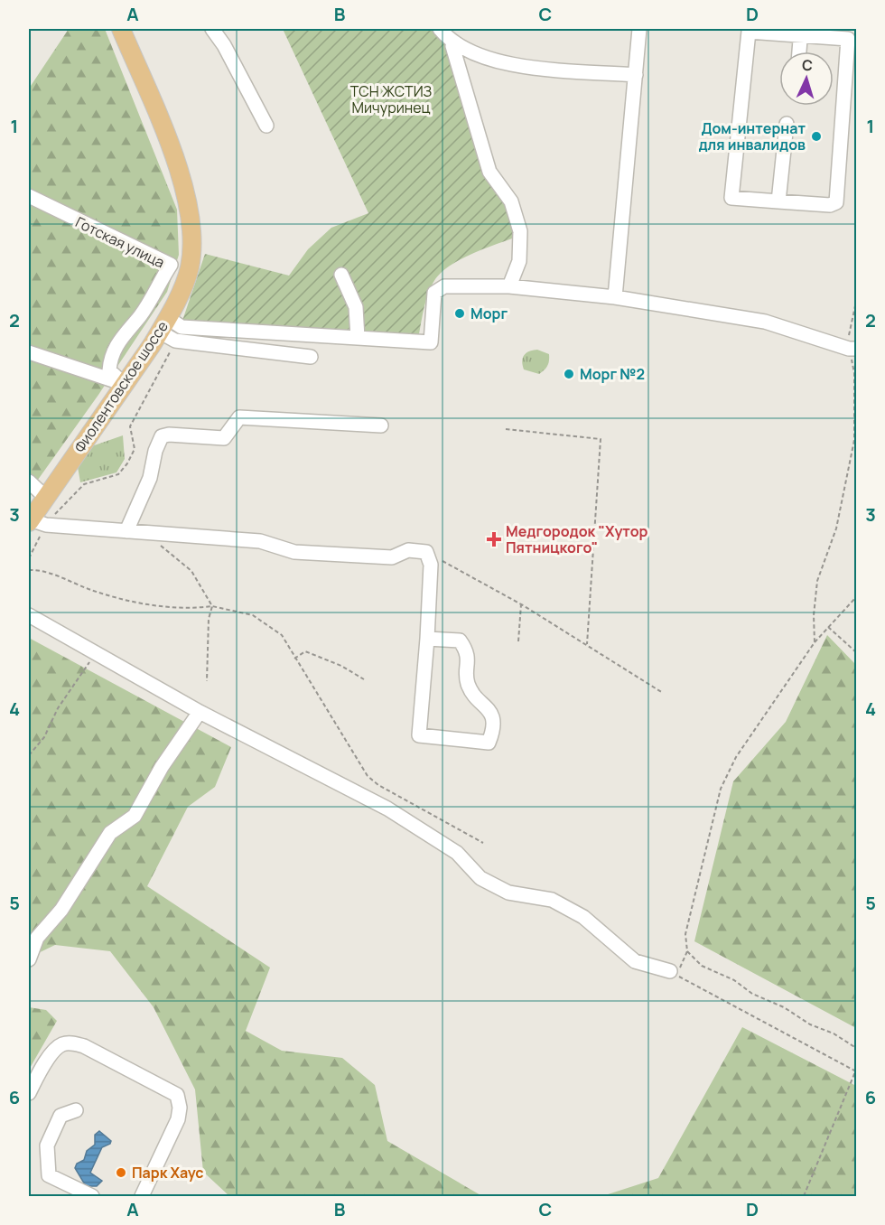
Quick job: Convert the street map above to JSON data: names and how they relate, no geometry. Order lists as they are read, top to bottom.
{
  "streets": {
    "main road": ["Фиолентовское шоссе"],
    "street": ["Готская улица"]
  },
  "crossings": [
    ["Готская улица", "Фиолентовское шоссе"]
  ],
  "parks": ["ТСН ЖСТИЗ Мичуринец"],
  "places": {
    "other": [
      "Дом-интернат для инвалидов",
      "Морг",
      "Морг №2",
      "Парк Хаус"
    ],
    "health": ["Медгородок \"Хутор Пятницкого\""]
  },
  "north": "top",
  "grid": {
    "columns": [
      "A",
      "B",
      "C",
      "D"
    ],
    "rows": [
      "1",
      "2",
      "3",
      "4",
      "5",
      "6"
    ]
  }
}
